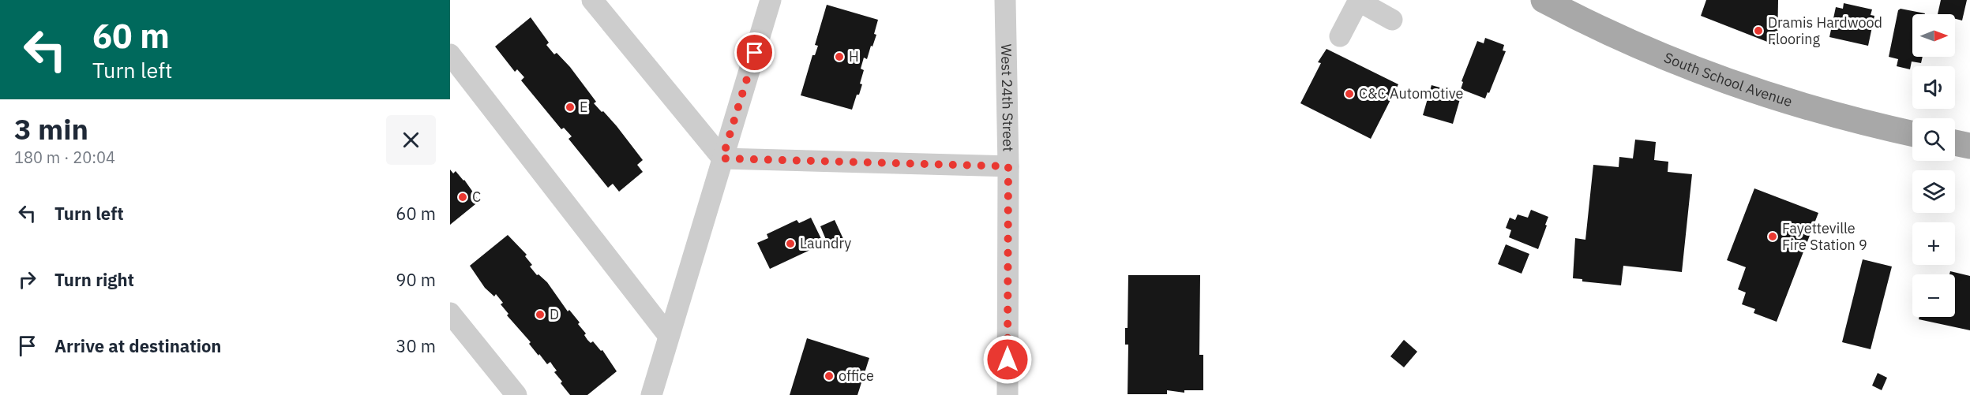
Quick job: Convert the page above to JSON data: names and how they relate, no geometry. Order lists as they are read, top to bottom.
{
  "streets": {
    "main road": ["South School Avenue"],
    "street": ["West 24th Street"]
  },
  "places": [
    "Dramis Hardwood Flooring",
    "H",
    "C&C Automotive",
    "E",
    "C",
    "Fayetteville Fire Station 9",
    "Laundry",
    "D",
    "office"
  ],
  "north": "right",
  "page": {
    "turn": ["60 m", "Turn left"],
    "map_buttons": ["+", "−"],
    "heading": ["3 min", "180 m · 20:04"],
    "list": [
      {
        "name": "Turn left",
        "value": "60 m"
      },
      {
        "name": "Turn right",
        "value": "90 m"
      },
      {
        "name": "Arrive at destination",
        "value": "30 m"
      }
    ]
  }
}
